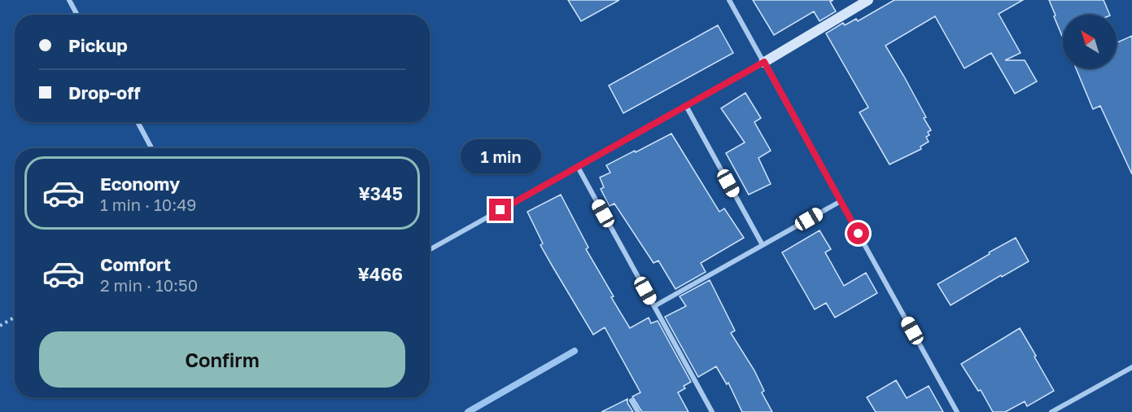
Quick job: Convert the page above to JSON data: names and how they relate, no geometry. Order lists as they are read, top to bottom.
{
  "north": "top left",
  "page": {
    "banner": ["Pickup", "Drop-off"],
    "bubble": "1 min",
    "list": [
      {
        "name": "Economy",
        "note": "1 min · 10:49",
        "value": "¥345"
      },
      {
        "name": "Comfort",
        "note": "2 min · 10:50",
        "value": "¥466"
      }
    ],
    "buttons": "Confirm"
  }
}
